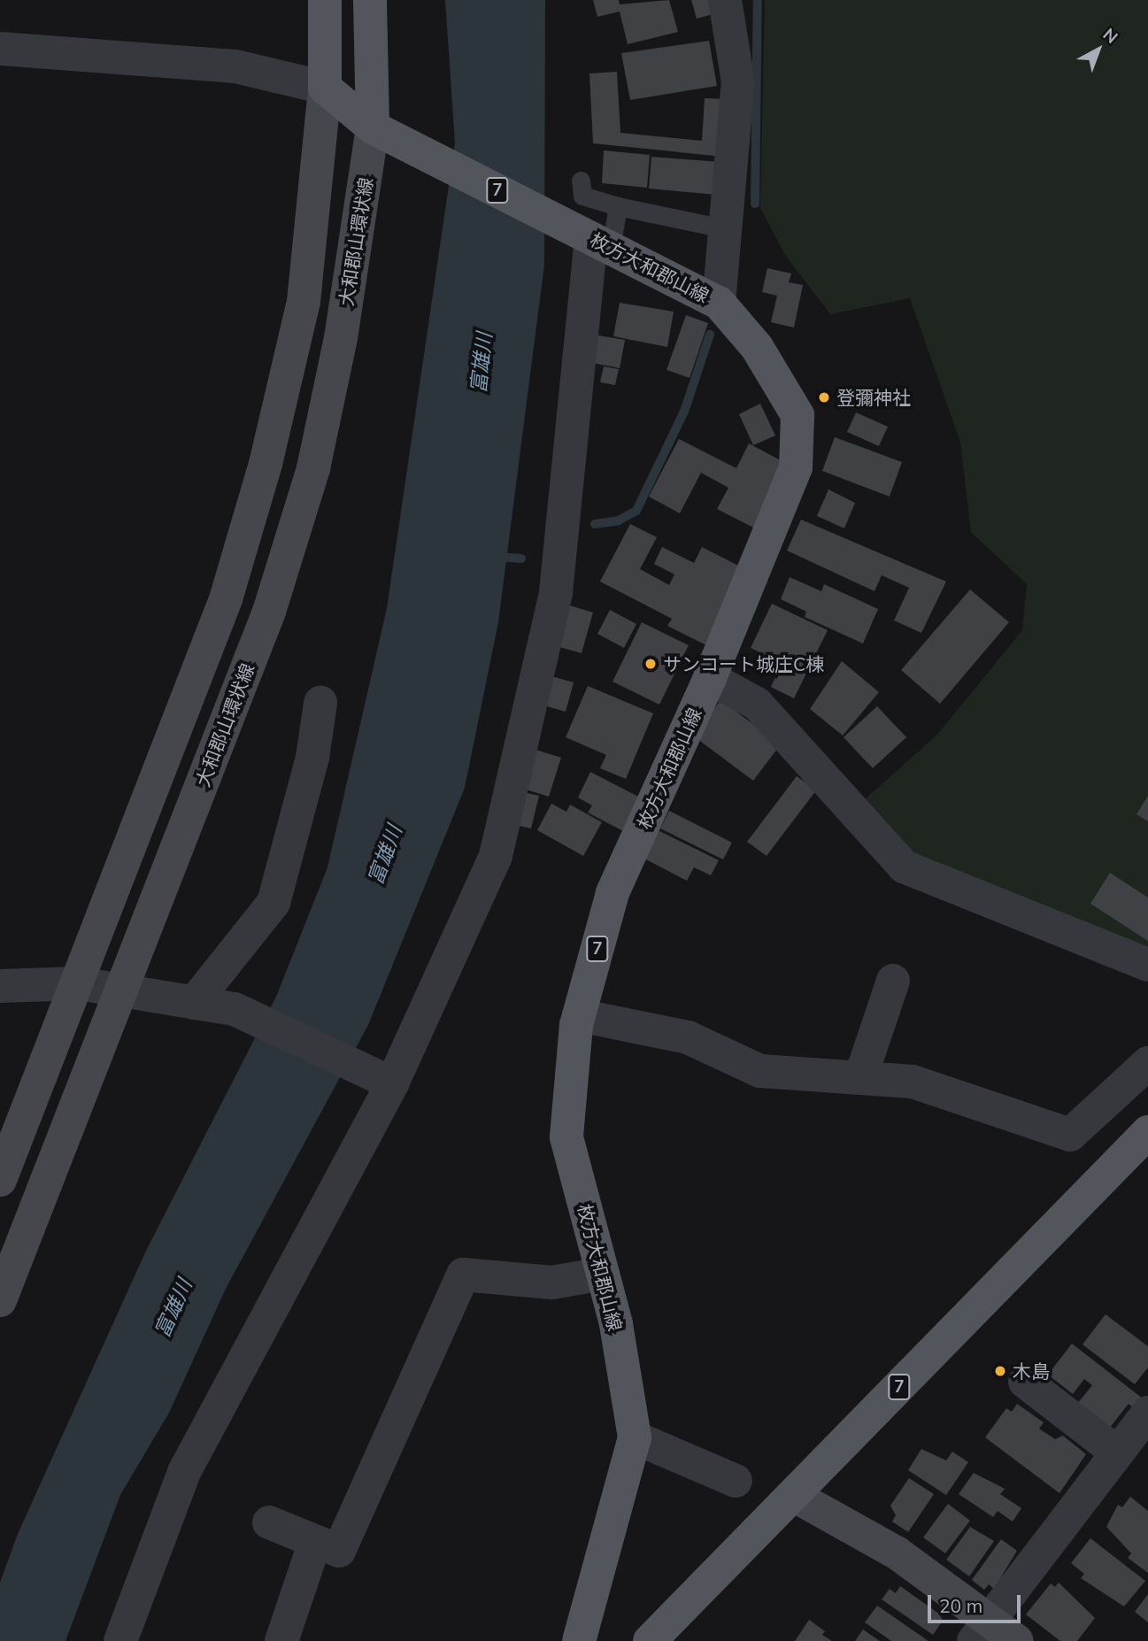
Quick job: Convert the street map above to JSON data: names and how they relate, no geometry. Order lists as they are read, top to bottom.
{
  "streets": {
    "main road": ["7", "大和郡山環状線", "枚方大和郡山線"]
  },
  "crossings": [
    ["大和郡山環状線", "枚方大和郡山線"]
  ],
  "water": ["富雄川"],
  "places": ["登彌神社", "サンコート城庄C棟", "木島"],
  "scale_bar": "20 m",
  "north": "top right"
}
